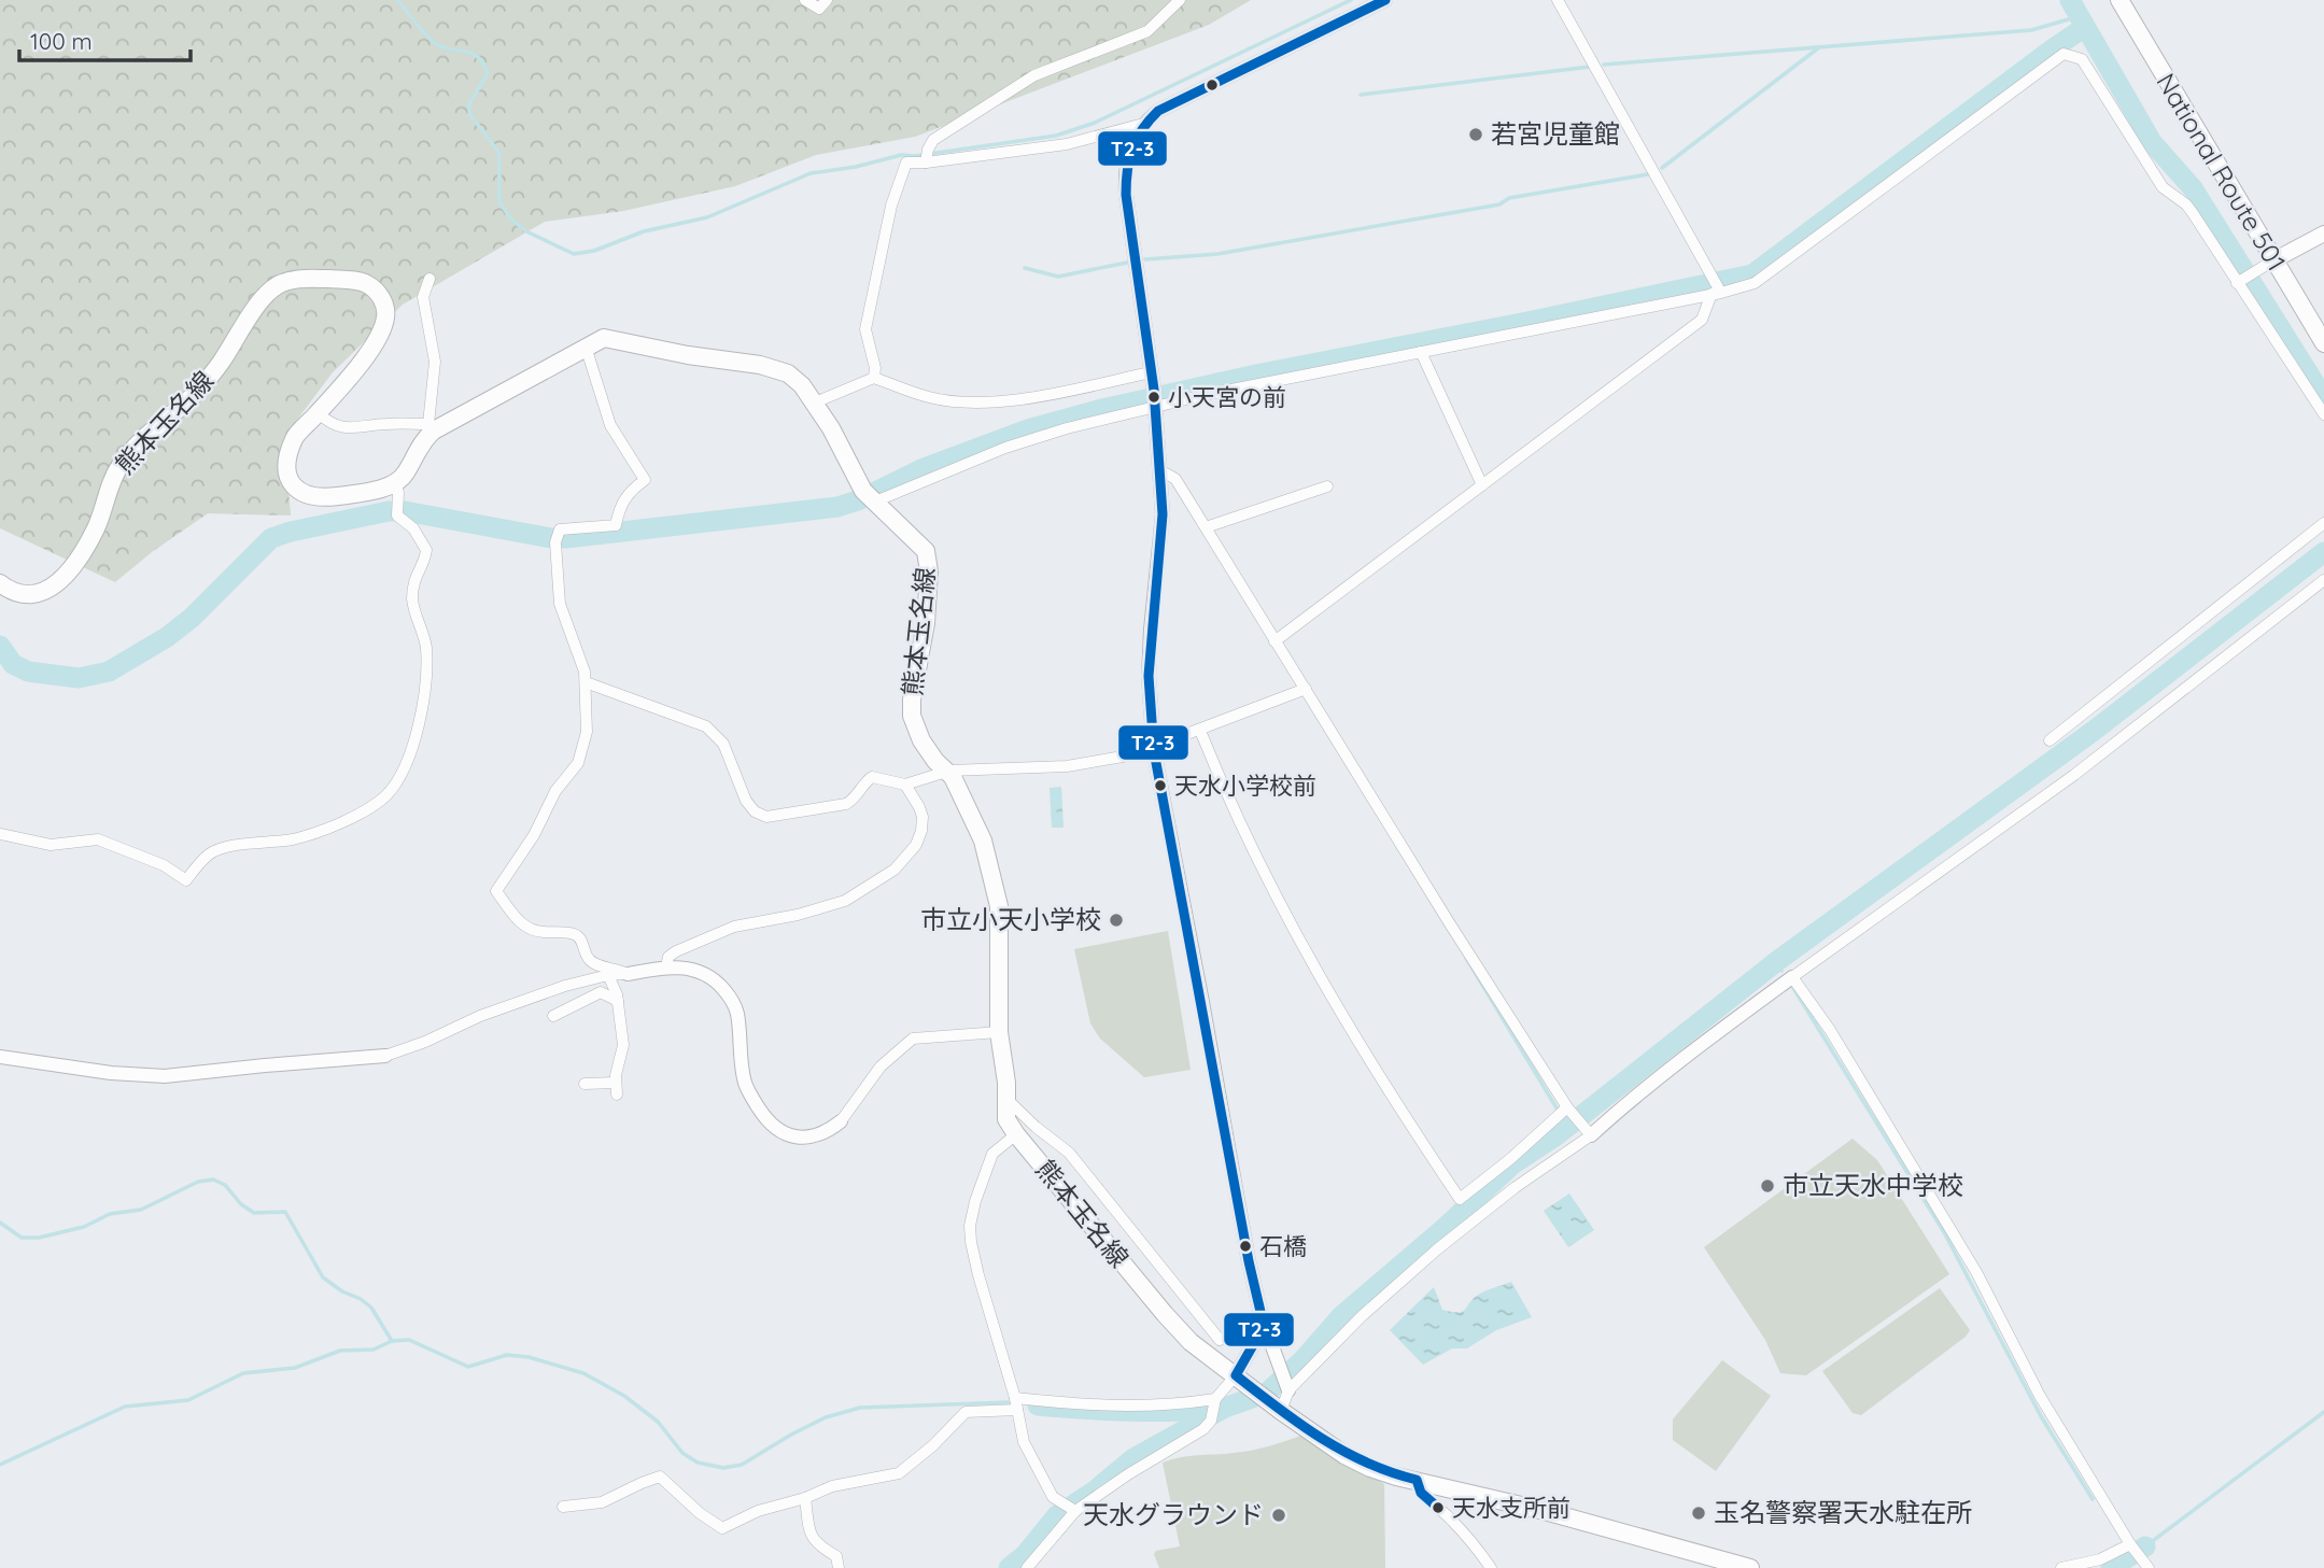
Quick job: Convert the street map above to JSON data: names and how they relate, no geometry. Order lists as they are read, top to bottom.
{
  "streets": {
    "main road": ["National Route 501", "熊本玉名線"]
  },
  "places": [
    "若宮児童館",
    "小天宮の前",
    "天水小学校前",
    "市立小天小学校",
    "市立天水中学校",
    "石橋",
    "天水支所前",
    "玉名警察署天水駐在所",
    "天水グラウンド"
  ],
  "lines": ["transit line T2-3"],
  "scale_bar": "100 m"
}
